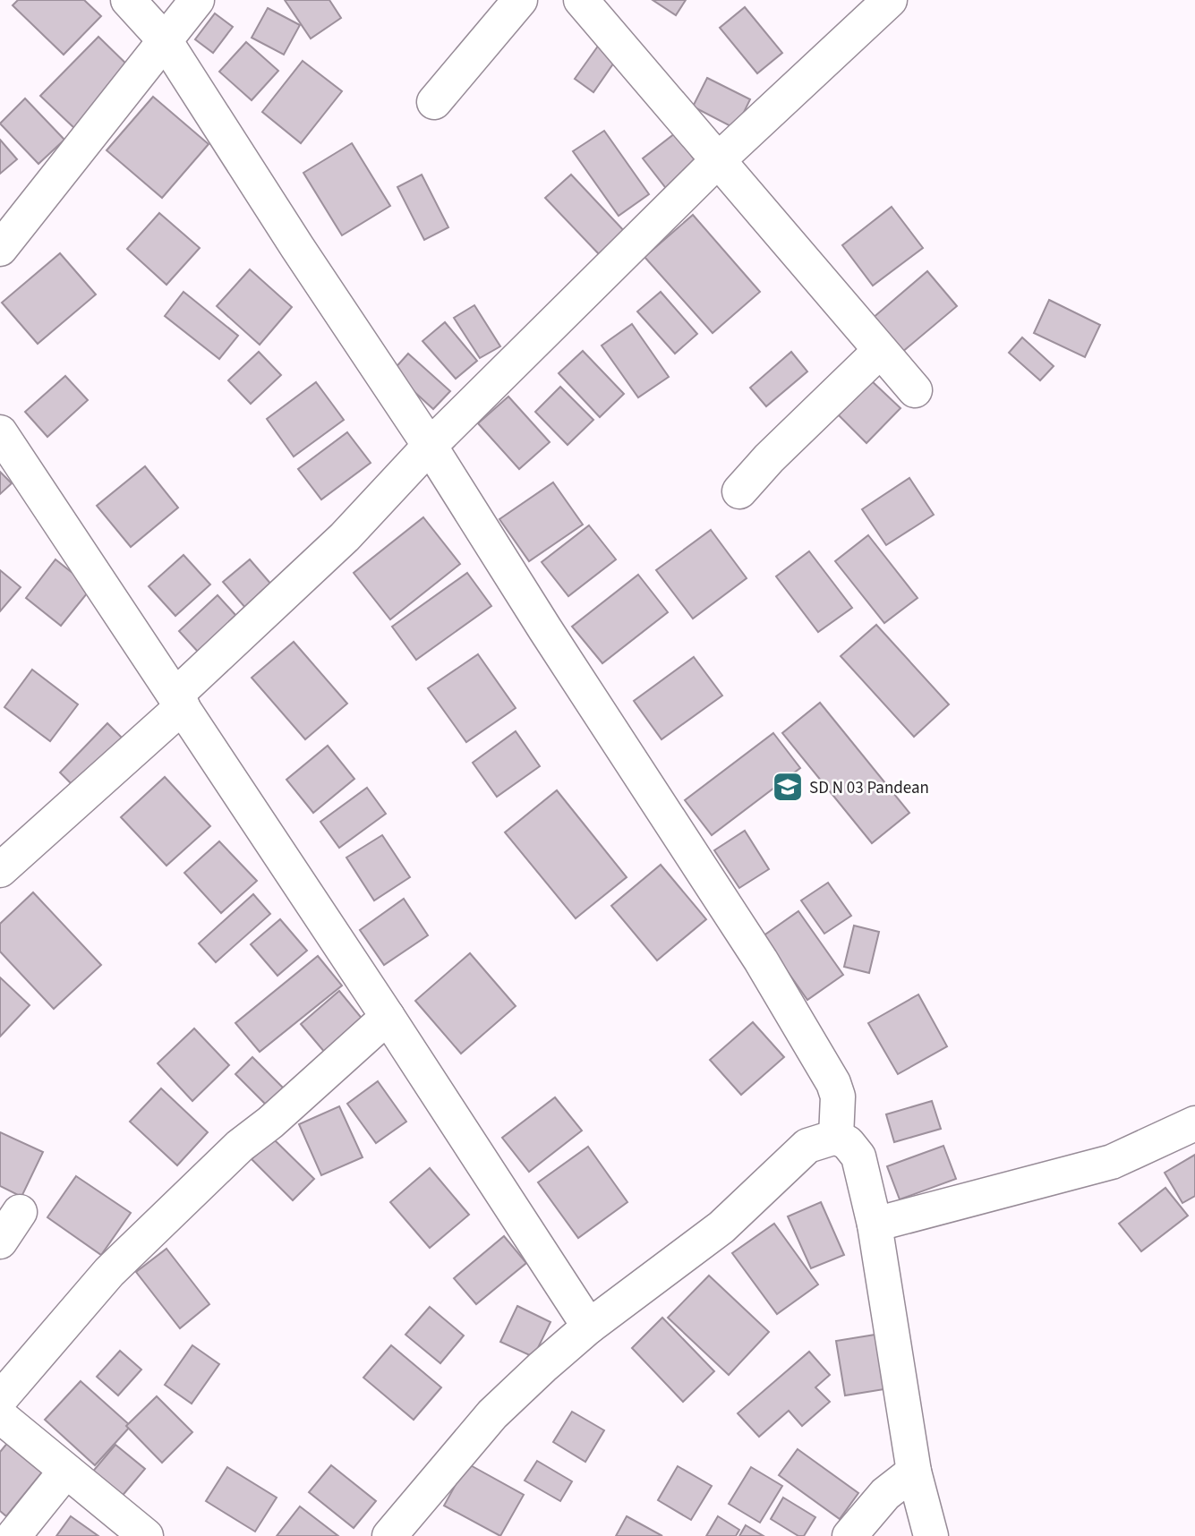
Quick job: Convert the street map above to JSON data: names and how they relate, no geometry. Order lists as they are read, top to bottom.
{
  "places": {
    "school or university": ["SD N 03 Pandean"]
  }
}
